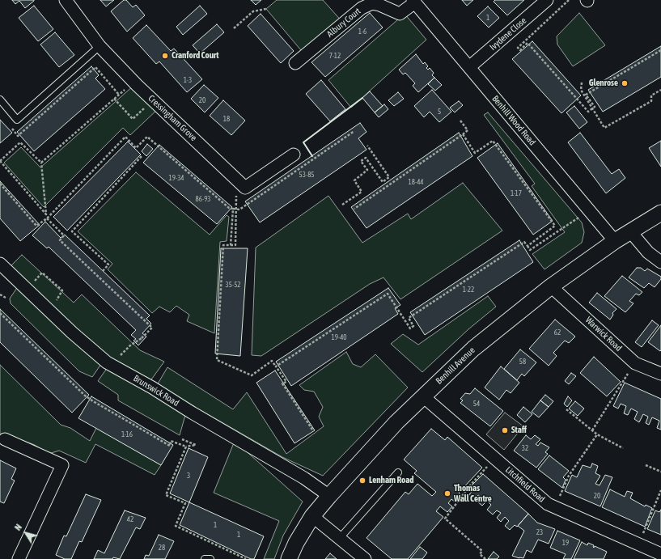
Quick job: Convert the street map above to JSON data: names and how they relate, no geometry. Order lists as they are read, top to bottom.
{
  "streets": {
    "street": [
      "Albury Court",
      "Ivydene Close",
      "Cressingham Grove",
      "Benhill Wood Road",
      "Warwick Road",
      "Benhill Avenue",
      "Brunswick Road",
      "Litchfield Road"
    ]
  },
  "crossings": [
    ["Albury Court", "Benhill Wood Road"],
    ["Ivydene Close", "Benhill Wood Road"],
    ["Benhill Wood Road", "Benhill Avenue"],
    ["Warwick Road", "Benhill Avenue"],
    ["Benhill Avenue", "Brunswick Road"],
    ["Benhill Avenue", "Litchfield Road"]
  ],
  "places": [
    "Cranford Court",
    "Glenrose",
    "Staff",
    "Lenham Road",
    "Thomas Wall Centre"
  ],
  "house_numbers": [
    "1",
    "1-6",
    "7-12",
    "1-3",
    "20",
    "5",
    "18",
    "53-85",
    "19-34",
    "18-44",
    "1-17",
    "86-93",
    "35-52",
    "1-22",
    "62",
    "19-40",
    "58",
    "54",
    "1-16",
    "32",
    "3",
    "20",
    "42",
    "1",
    "23",
    "1",
    "19",
    "28"
  ],
  "north": "top left"
}
